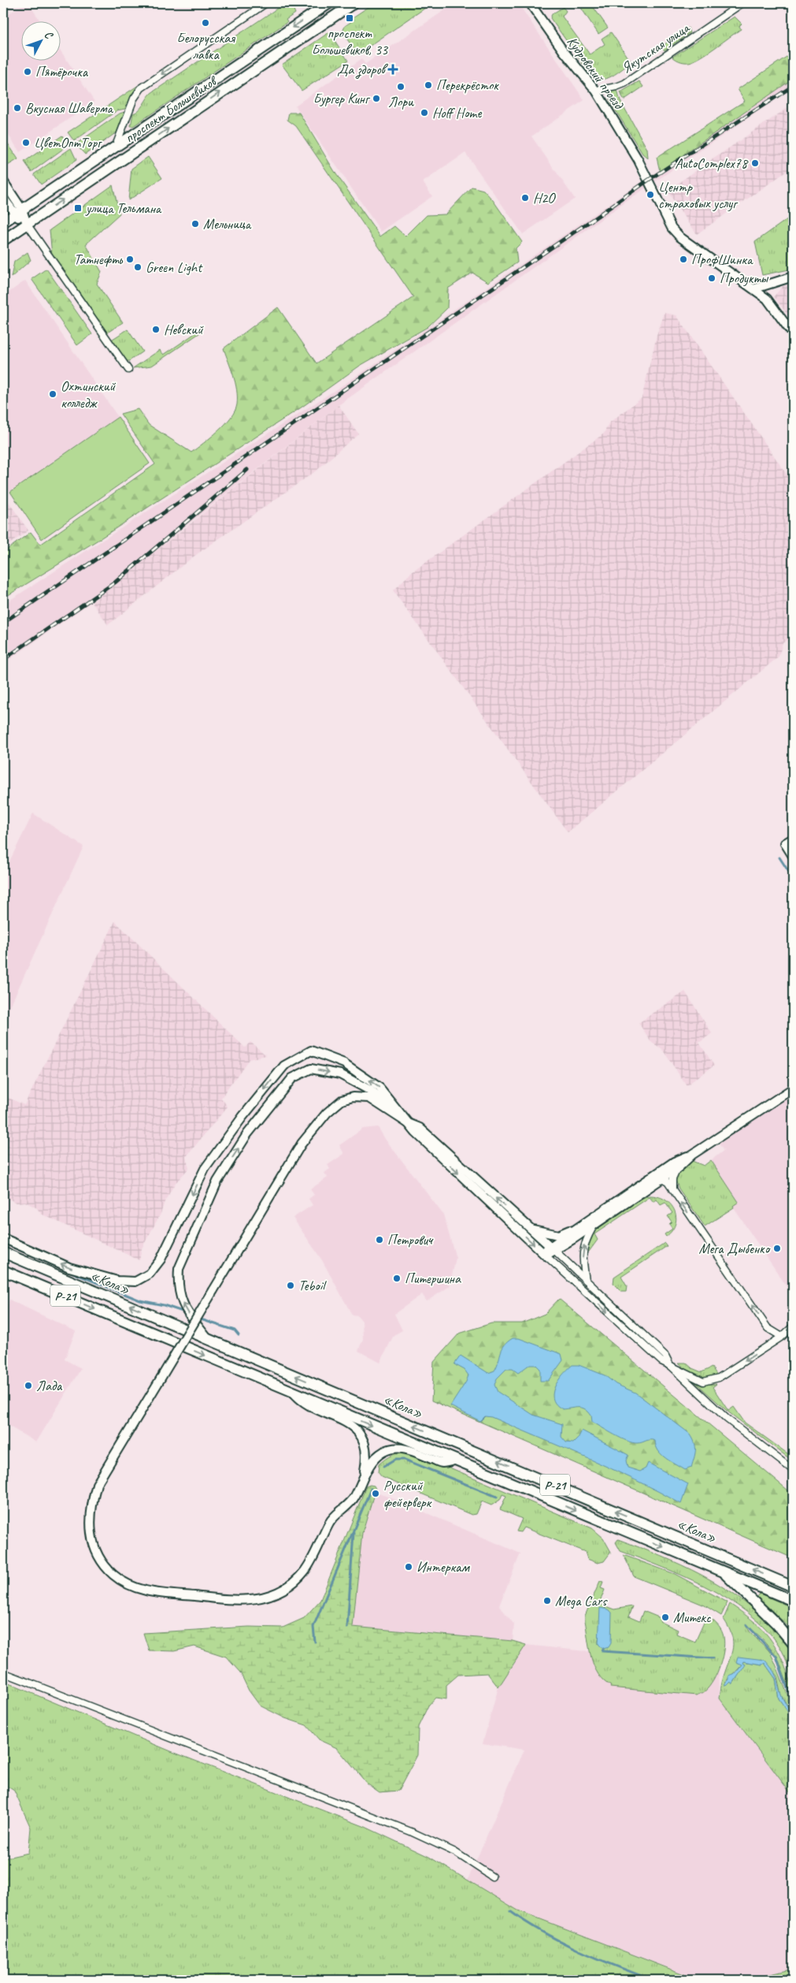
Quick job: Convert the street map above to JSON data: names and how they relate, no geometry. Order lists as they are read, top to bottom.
{
  "streets": {
    "main road": ["проспект Большевиков", "«Кола»", "Р-21"],
    "street": ["Якутская улица", "Кудровский проезд"]
  },
  "crossings": [
    ["Якутская улица", "Кудровский проезд"]
  ],
  "places": {
    "transit": ["проспект Большевиков, 33", "улица Тельмана"],
    "other": [
      "Белорусская лавка",
      "Пятёрочка",
      "Перекрёсток",
      "Лори",
      "Бургер Кинг",
      "Вкусная Шаверма",
      "Hoff Home",
      "ЦветОптТорг",
      "AutoComplex78",
      "Центр страховых услуг",
      "H2O",
      "Мельница",
      "Татнефть",
      "ПрофШинка",
      "Green Light",
      "Продукты",
      "Невский",
      "Охтинский колледж",
      "Петрович",
      "Мега Дыбенко",
      "Питершина",
      "Teboil",
      "Лада",
      "Русский фейерверк",
      "Интеркам",
      "Mega Cars",
      "Митекс"
    ],
    "health": ["Да здоров"]
  },
  "north": "top right"
}
